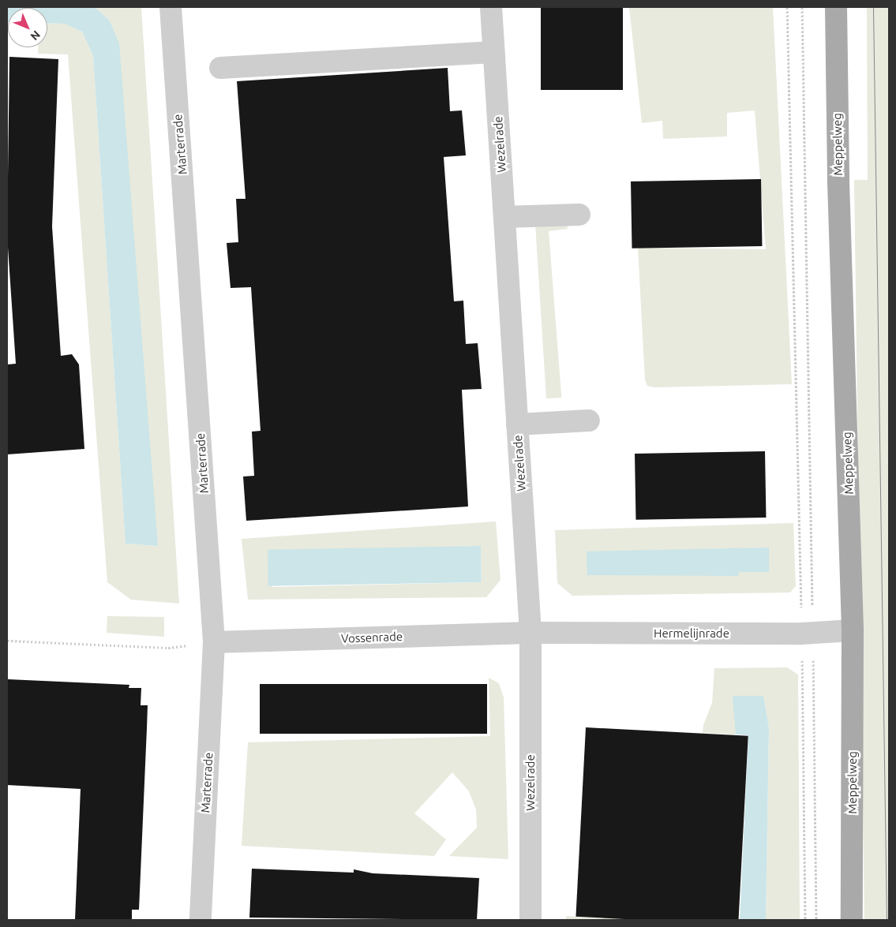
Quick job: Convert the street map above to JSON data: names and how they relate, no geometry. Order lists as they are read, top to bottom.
{
  "streets": {
    "main road": ["Meppelweg"],
    "street": [
      "Marterrade",
      "Wezelrade",
      "Hermelijnrade",
      "Vossenrade"
    ]
  },
  "crossings": [
    ["Marterrade", "Vossenrade"],
    ["Wezelrade", "Hermelijnrade"],
    ["Wezelrade", "Vossenrade"],
    ["Meppelweg", "Hermelijnrade"],
    ["Hermelijnrade", "Vossenrade"]
  ],
  "north": "bottom right"
}
